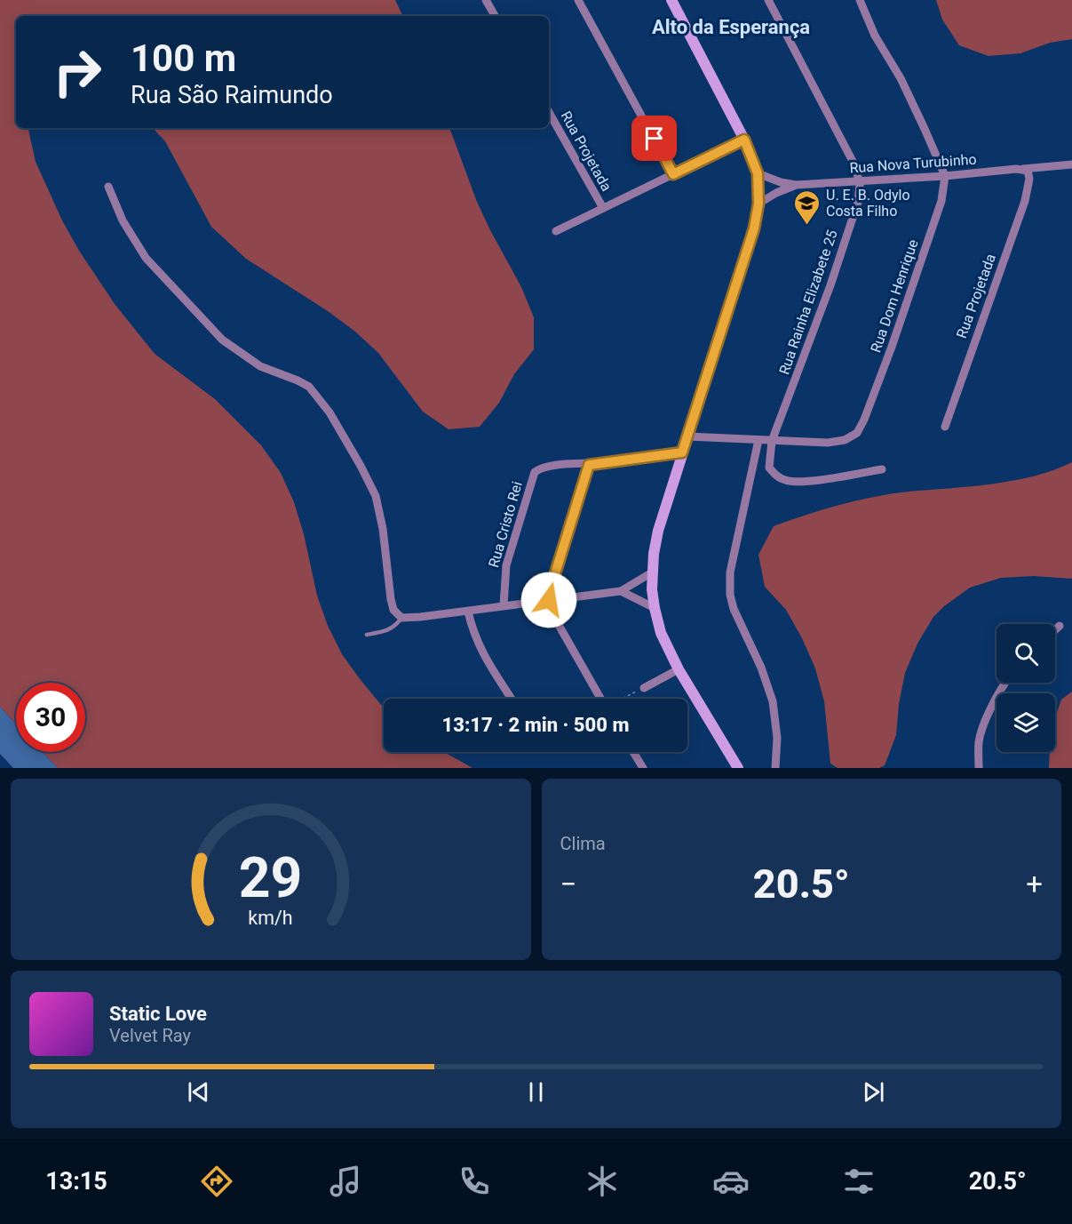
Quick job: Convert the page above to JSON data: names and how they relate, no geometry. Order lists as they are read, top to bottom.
{
  "streets": {
    "street": [
      "Rua Projetada",
      "Rua Nova Turubinho",
      "Rua Dom Henrique",
      "Rua Rainha Elizabete 25",
      "Rua Cristo Rei"
    ]
  },
  "crossings": [
    ["Rua Projetada", "Rua Nova Turubinho"],
    ["Rua Nova Turubinho", "Rua Dom Henrique"],
    ["Rua Nova Turubinho", "Rua Rainha Elizabete 25"],
    ["Rua Dom Henrique", "Rua Rainha Elizabete 25"]
  ],
  "districts": ["Alto da Esperança"],
  "places": {
    "school or university": ["U. E. B. Odylo Costa Filho"]
  },
  "page": {
    "turn": ["100 m", "Rua São Raimundo"],
    "limit": "30",
    "trip": "13:17 · 2 min · 500 m",
    "tile": "Clima",
    "heat": ["−", "20.5°", "+"],
    "song": ["Static Love", "Velvet Ray"],
    "tabs": ["13:15", "20.5°"],
    "gauge": ["29", "km/h"]
  }
}
